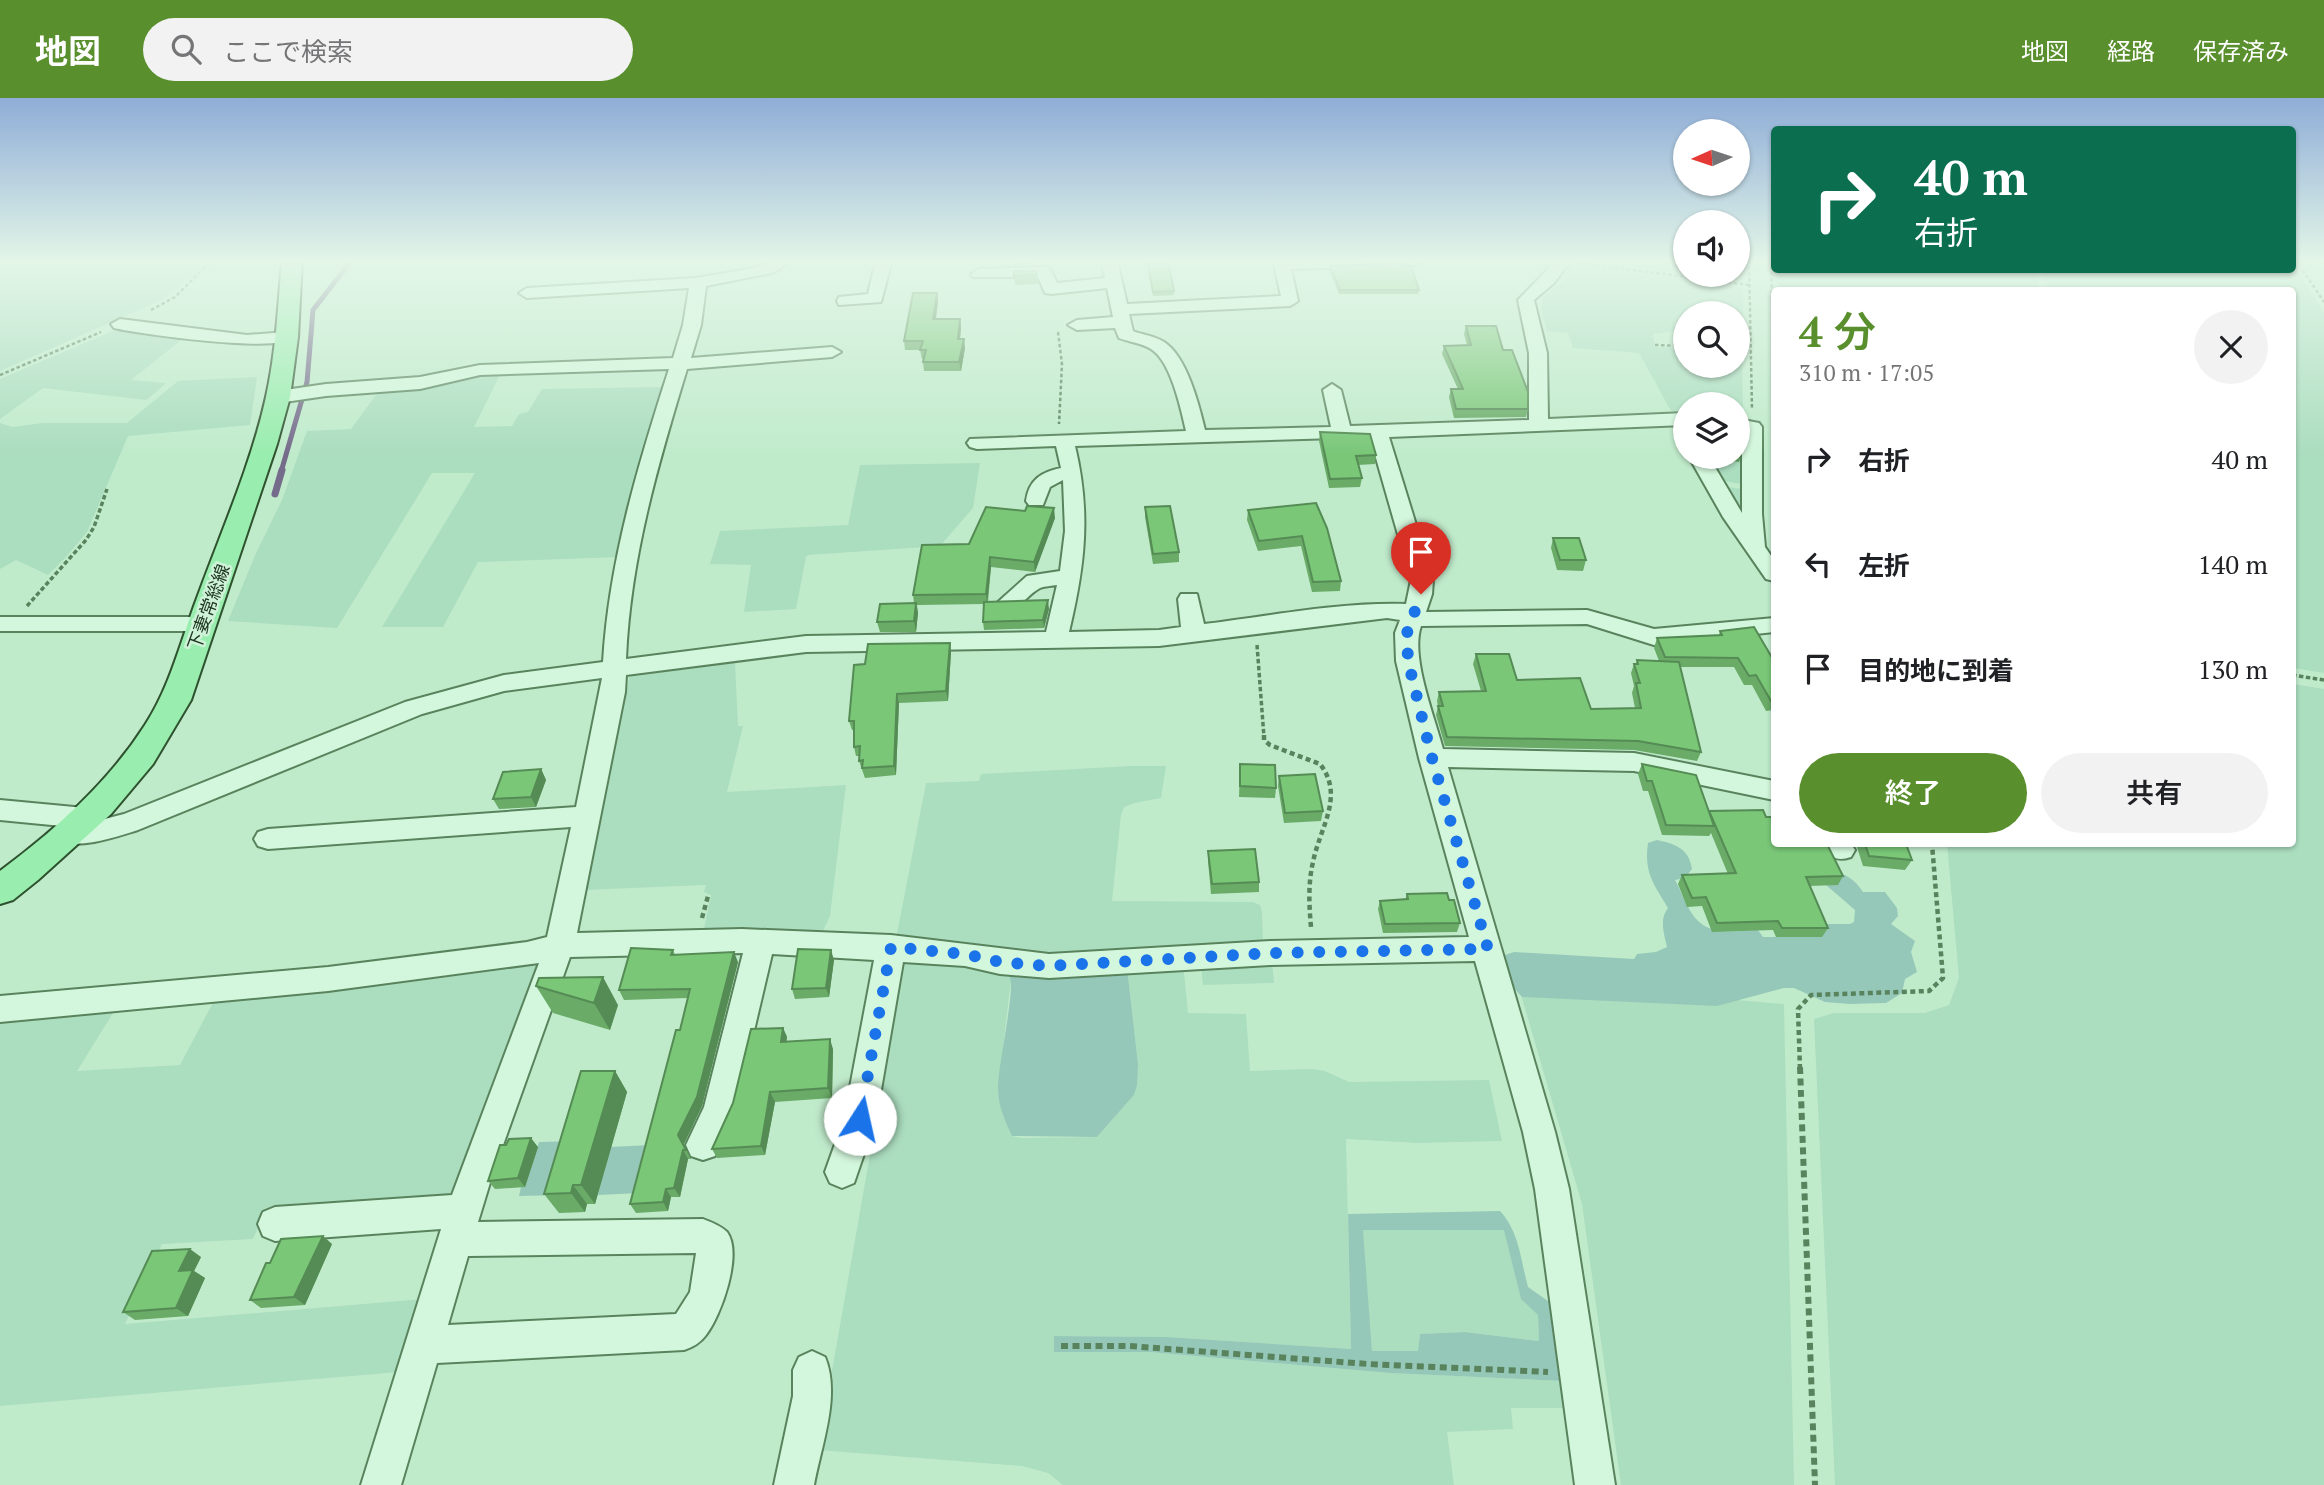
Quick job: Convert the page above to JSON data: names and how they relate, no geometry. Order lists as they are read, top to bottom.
{
  "streets": {
    "main road": ["下妻常総線"]
  },
  "north": "left",
  "page": {
    "header": "地図",
    "search": "ここで検索",
    "nav": ["地図", "経路", "保存済み"],
    "turn": ["40 m", "右折"],
    "heading": ["4 分", "310 m · 17:05"],
    "list": [
      {
        "name": "右折",
        "value": "40 m"
      },
      {
        "name": "左折",
        "value": "140 m"
      },
      {
        "name": "目的地に到着",
        "value": "130 m"
      }
    ],
    "buttons": ["終了", "共有"]
  }
}
